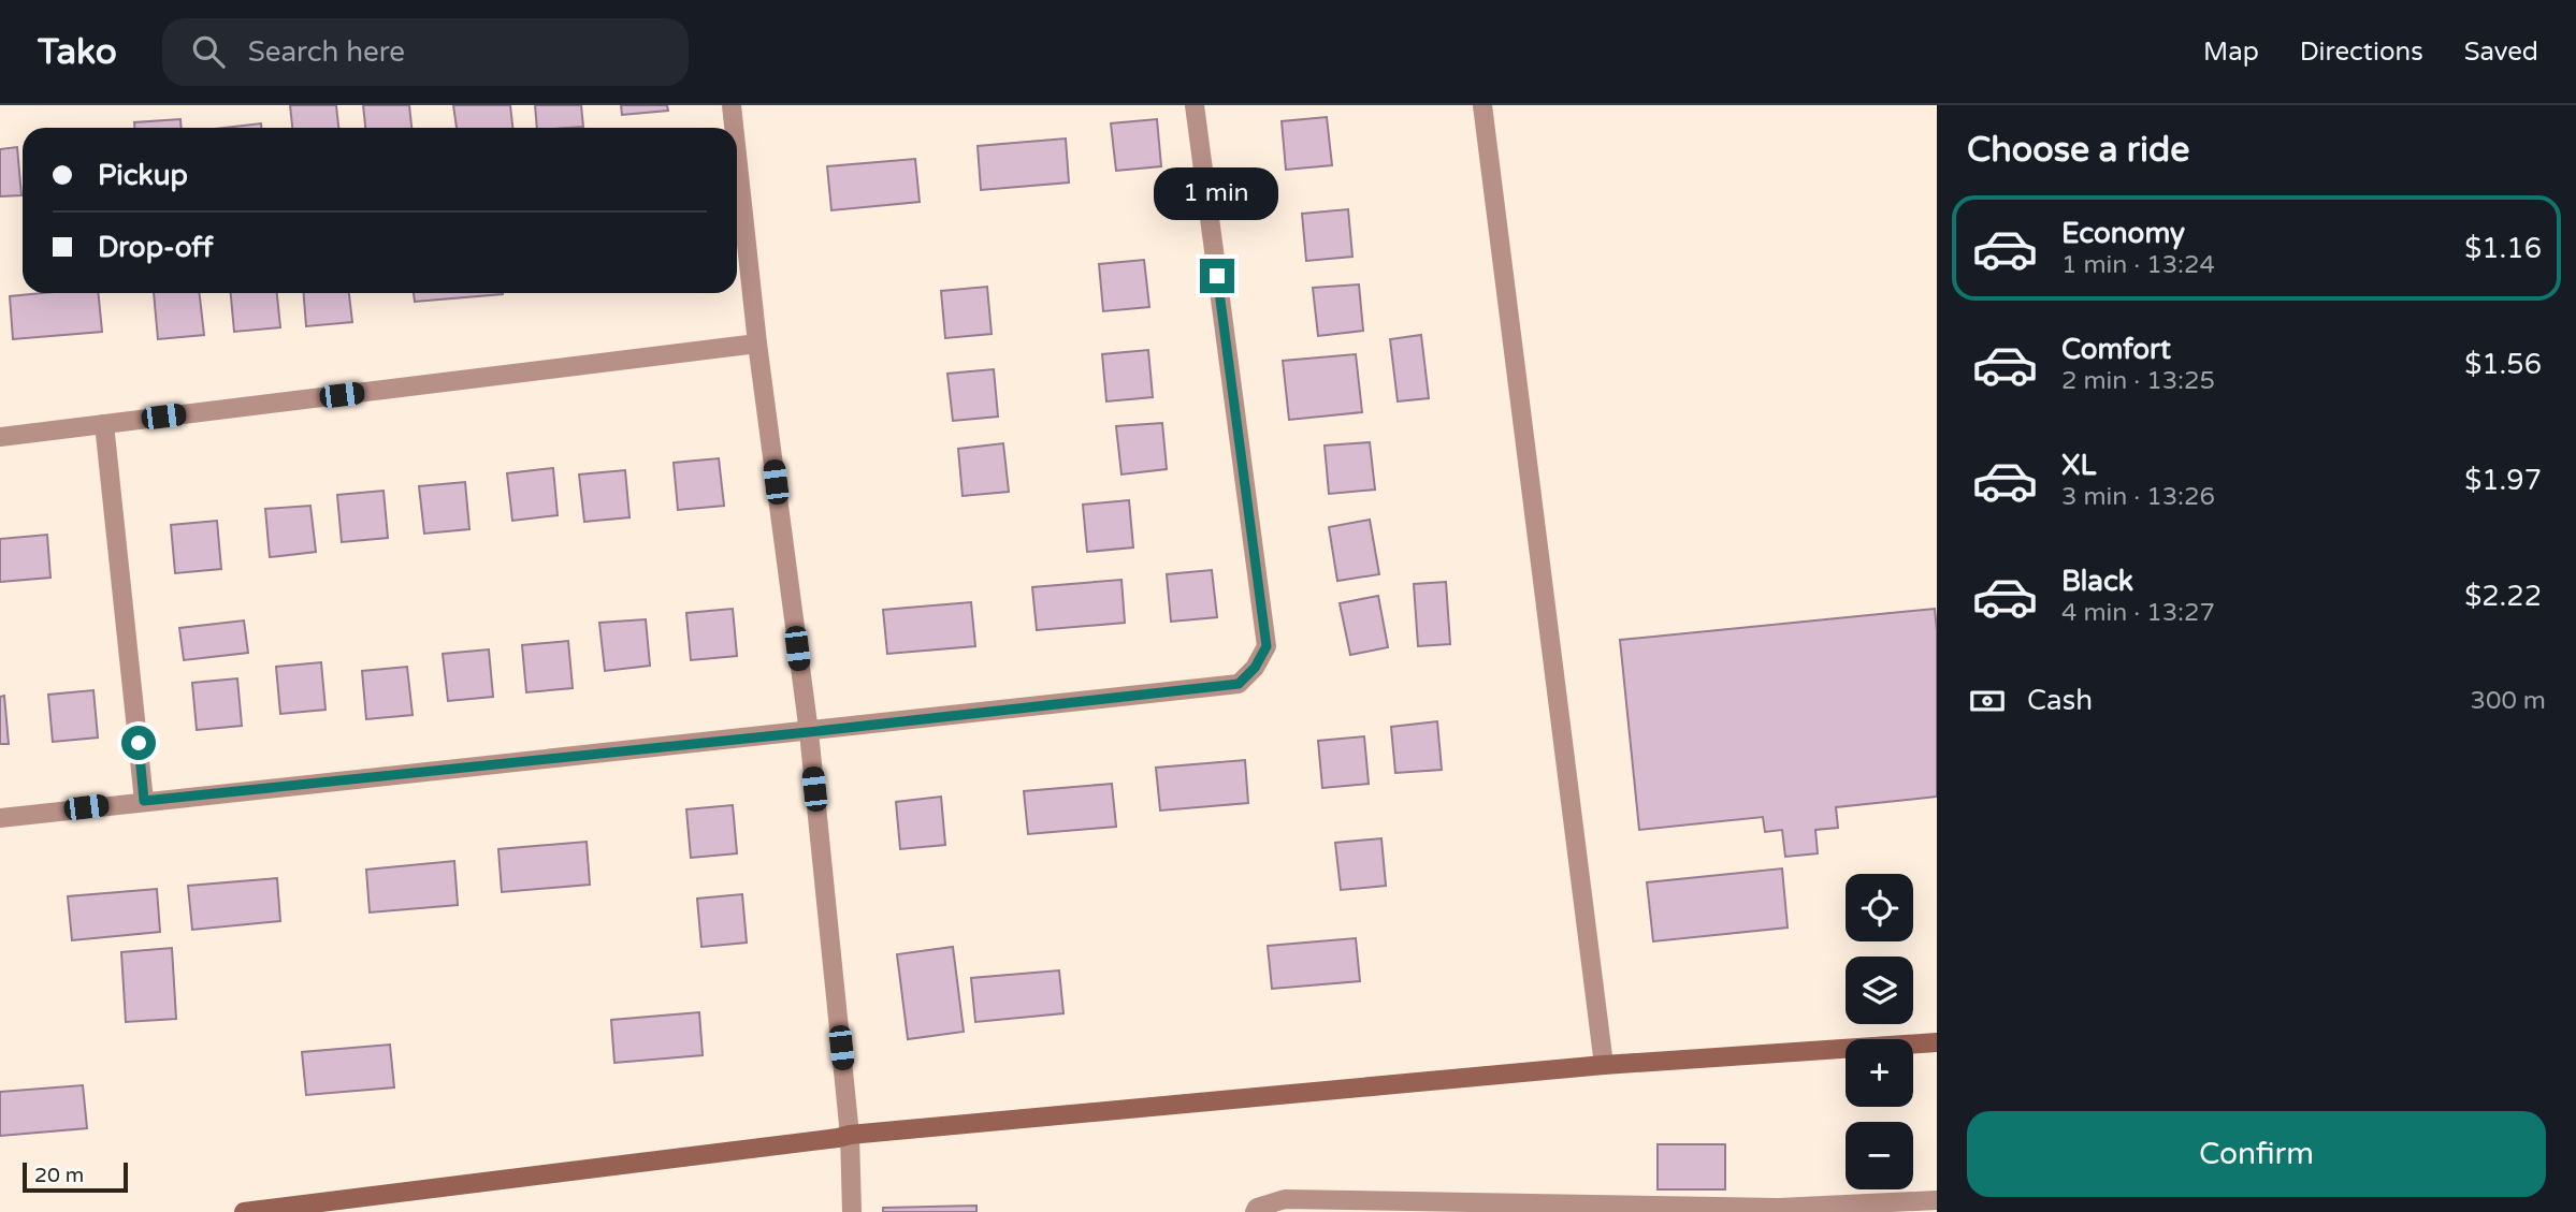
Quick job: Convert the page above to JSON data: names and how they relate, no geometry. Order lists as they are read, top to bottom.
{
  "scale_bar": "20 m",
  "page": {
    "header": "Tako",
    "search": "Search here",
    "nav": ["Map", "Directions", "Saved"],
    "heading": "Choose a ride",
    "banner": ["Pickup", "Drop-off"],
    "bubble": "1 min",
    "list": [
      {
        "name": "Economy",
        "note": "1 min · 13:24",
        "value": "$1.16"
      },
      {
        "name": "Comfort",
        "note": "2 min · 13:25",
        "value": "$1.56"
      },
      {
        "name": "XL",
        "note": "3 min · 13:26",
        "value": "$1.97"
      },
      {
        "name": "Black",
        "note": "4 min · 13:27",
        "value": "$2.22"
      }
    ],
    "pay": ["Cash", "300 m"],
    "map_buttons": ["+", "−"],
    "buttons": "Confirm",
    "scale": "20 m"
  }
}
